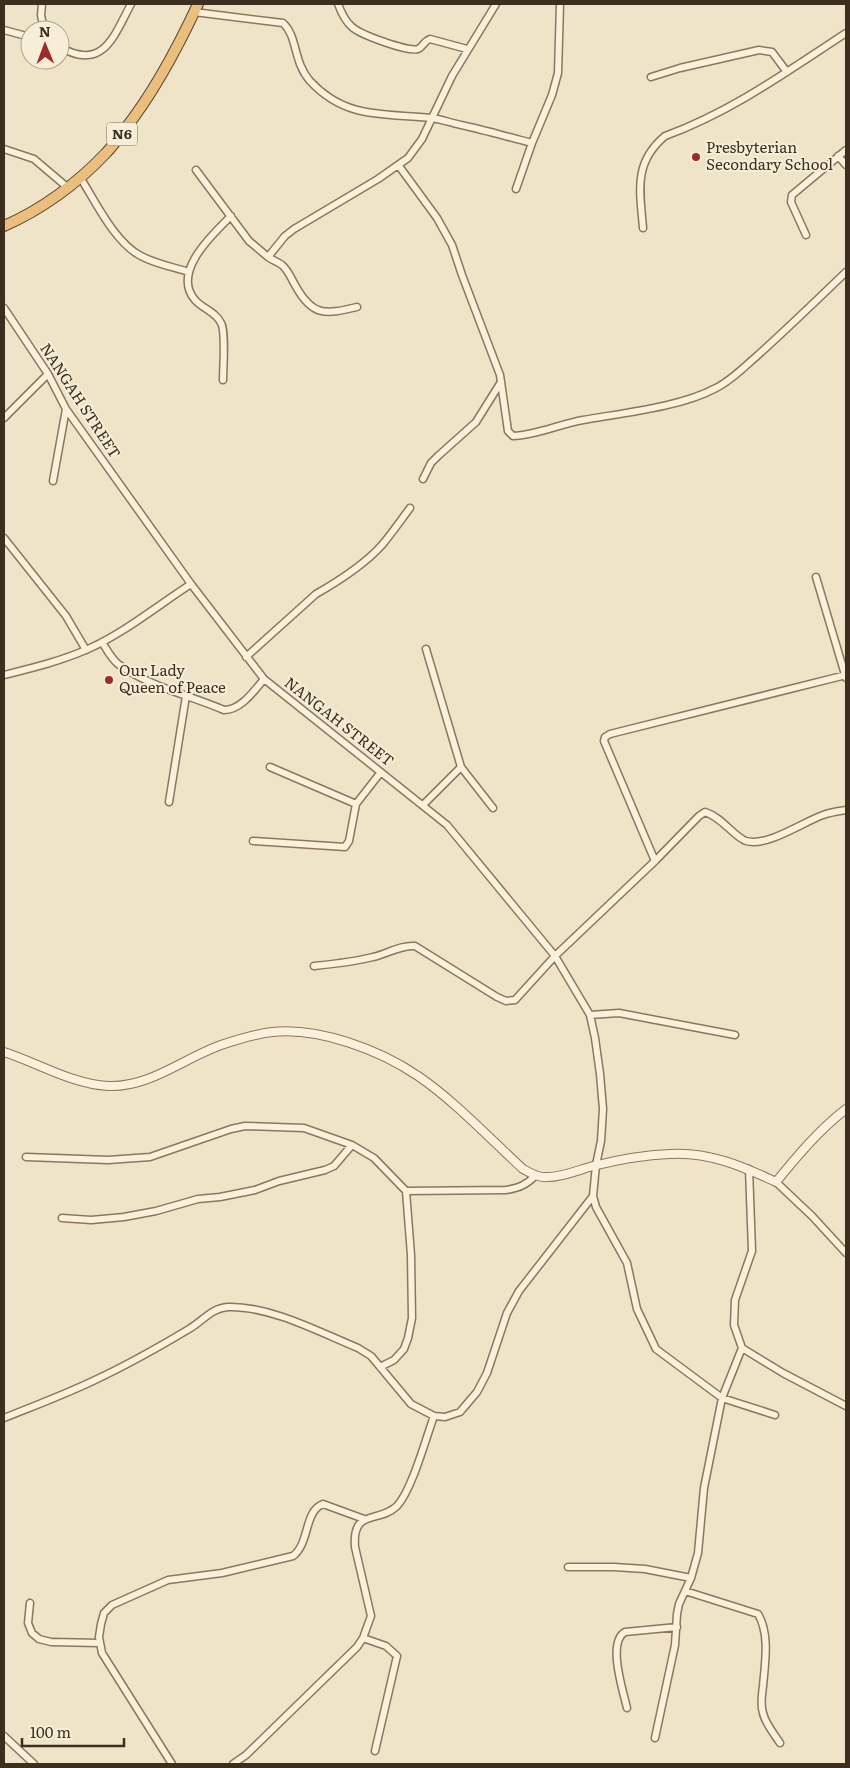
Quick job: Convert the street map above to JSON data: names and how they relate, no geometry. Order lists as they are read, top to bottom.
{
  "streets": {
    "highway": ["N6"],
    "street": ["NANGAH STREET"]
  },
  "places": ["Presbyterian Secondary School", "Our Lady Queen of Peace"],
  "scale_bar": "100 m",
  "north": "top"
}
